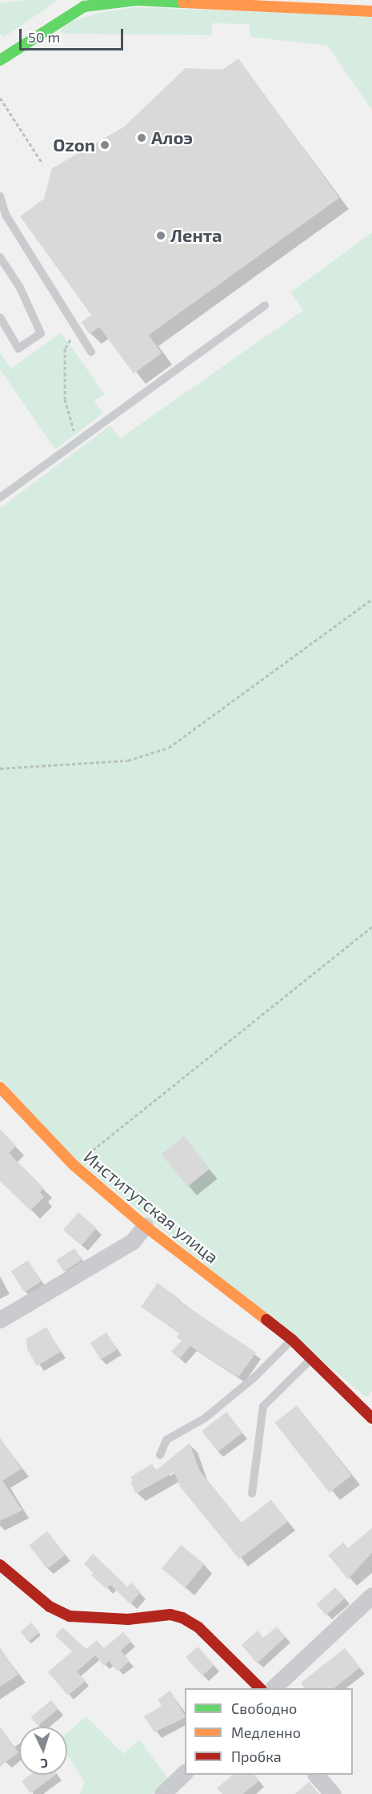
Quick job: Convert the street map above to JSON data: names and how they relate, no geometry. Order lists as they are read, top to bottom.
{
  "streets": {
    "street": ["Институтская улица"]
  },
  "places": ["Алоэ", "Ozon", "Лента"],
  "legend": ["Свободно", "Медленно", "Пробка"],
  "scale_bar": "50 m",
  "north": "bottom"
}
